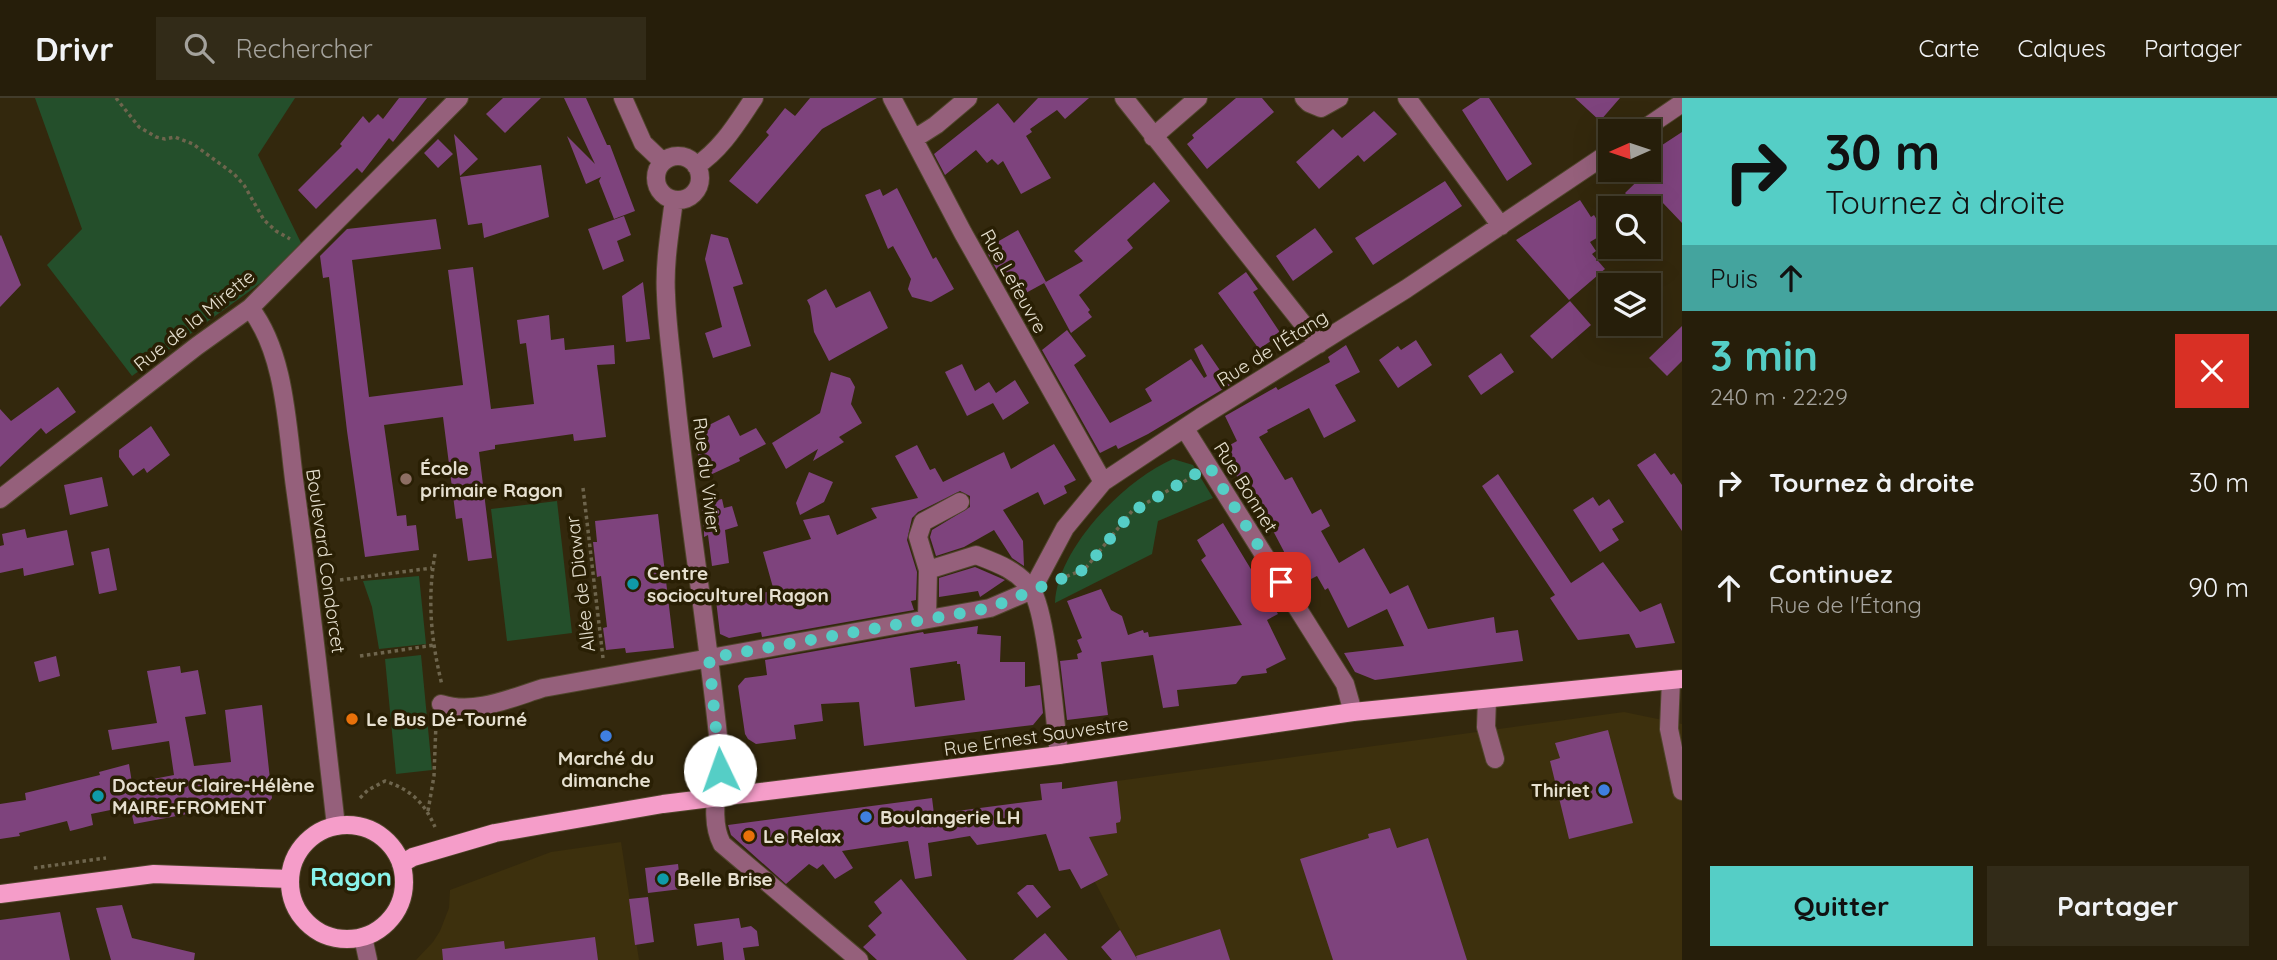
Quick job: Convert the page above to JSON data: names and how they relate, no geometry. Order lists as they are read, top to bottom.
{
  "streets": {
    "main road": ["Rue Ernest Sauvestre"],
    "street": [
      "Rue Lefeuvre",
      "Rue de la Mirette",
      "Rue de l'Étang",
      "Rue du Vivier",
      "Rue Bonnet",
      "Boulevard Condorcet"
    ],
    "path": ["Allée de Diawar"]
  },
  "crossings": [
    ["Rue Lefeuvre", "Rue de l'Étang"],
    ["Rue de la Mirette", "Boulevard Condorcet"],
    ["Rue de l'Étang", "Rue Bonnet"],
    ["Rue du Vivier", "Rue Ernest Sauvestre"],
    ["Rue Bonnet", "Rue Ernest Sauvestre"],
    ["Boulevard Condorcet", "Rue Ernest Sauvestre"]
  ],
  "districts": ["Ragon"],
  "places": [
    "École primaire Ragon",
    "Centre socioculturel Ragon",
    "Le Bus Dé-Tourné",
    "Marché du dimanche",
    "Thiriet",
    "Docteur Claire-Hélène MAIRE-FROMENT",
    "Boulangerie LH",
    "Le Relax",
    "Belle Brise"
  ],
  "north": "left",
  "page": {
    "header": "Drivr",
    "search": "Rechercher",
    "nav": ["Carte", "Calques", "Partager"],
    "turn": ["30 m", "Tournez à droite"],
    "then": "Puis",
    "heading": ["3 min", "240 m · 22:29"],
    "list": [
      {
        "name": "Tournez à droite",
        "value": "30 m"
      },
      {
        "name": "Continuez",
        "note": "Rue de l'Étang",
        "value": "90 m"
      }
    ],
    "buttons": ["Quitter", "Partager"]
  }
}
